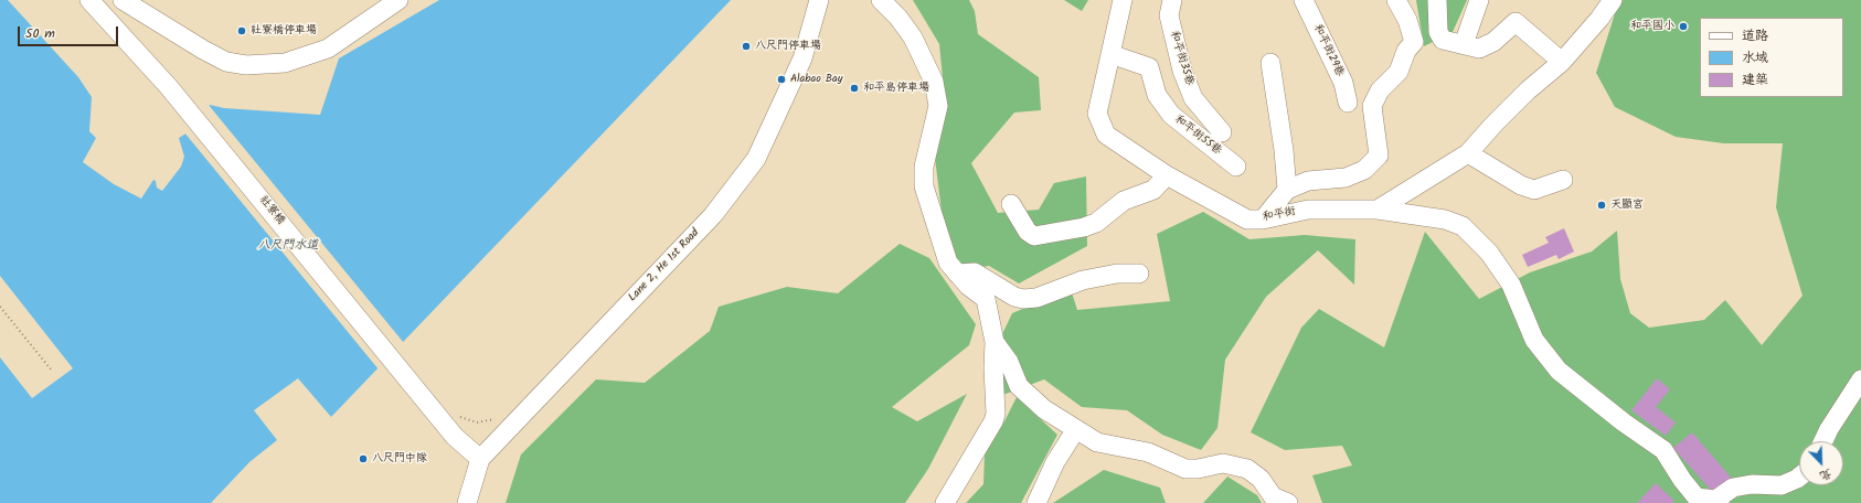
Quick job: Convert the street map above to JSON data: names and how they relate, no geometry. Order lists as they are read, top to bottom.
{
  "streets": {
    "street": [
      "和平街29巷",
      "和平街35巷",
      "和平街55巷",
      "社寮橋",
      "和平街",
      "Lane 2, He 1st Road"
    ]
  },
  "crossings": [
    ["和平街55巷", "和平街"],
    ["社寮橋", "Lane 2, He 1st Road"]
  ],
  "water": ["八尺門水道"],
  "places": [
    "和平國小",
    "社寮橋停車場",
    "八尺門停車場",
    "Alabao Bay",
    "和平島停車場",
    "天顯宮",
    "八尺門中隊"
  ],
  "legend": ["道路", "水域", "建築"],
  "scale_bar": "50 m",
  "north": "bottom right"
}
